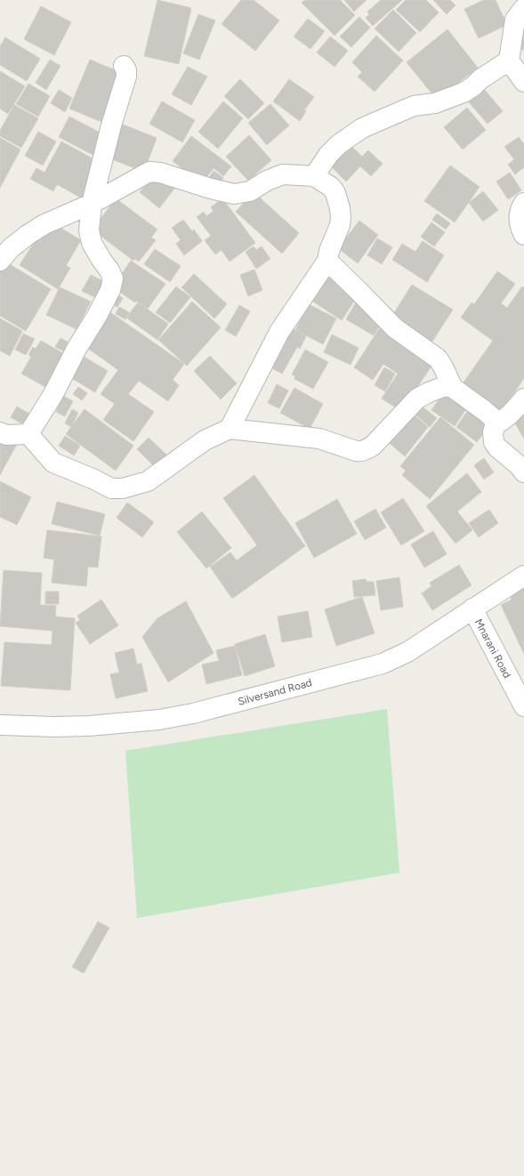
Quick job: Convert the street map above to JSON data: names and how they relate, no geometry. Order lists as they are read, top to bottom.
{
  "streets": {
    "street": ["Mnarani Road", "Silversand Road"]
  },
  "crossings": [
    ["Mnarani Road", "Silversand Road"]
  ]
}
